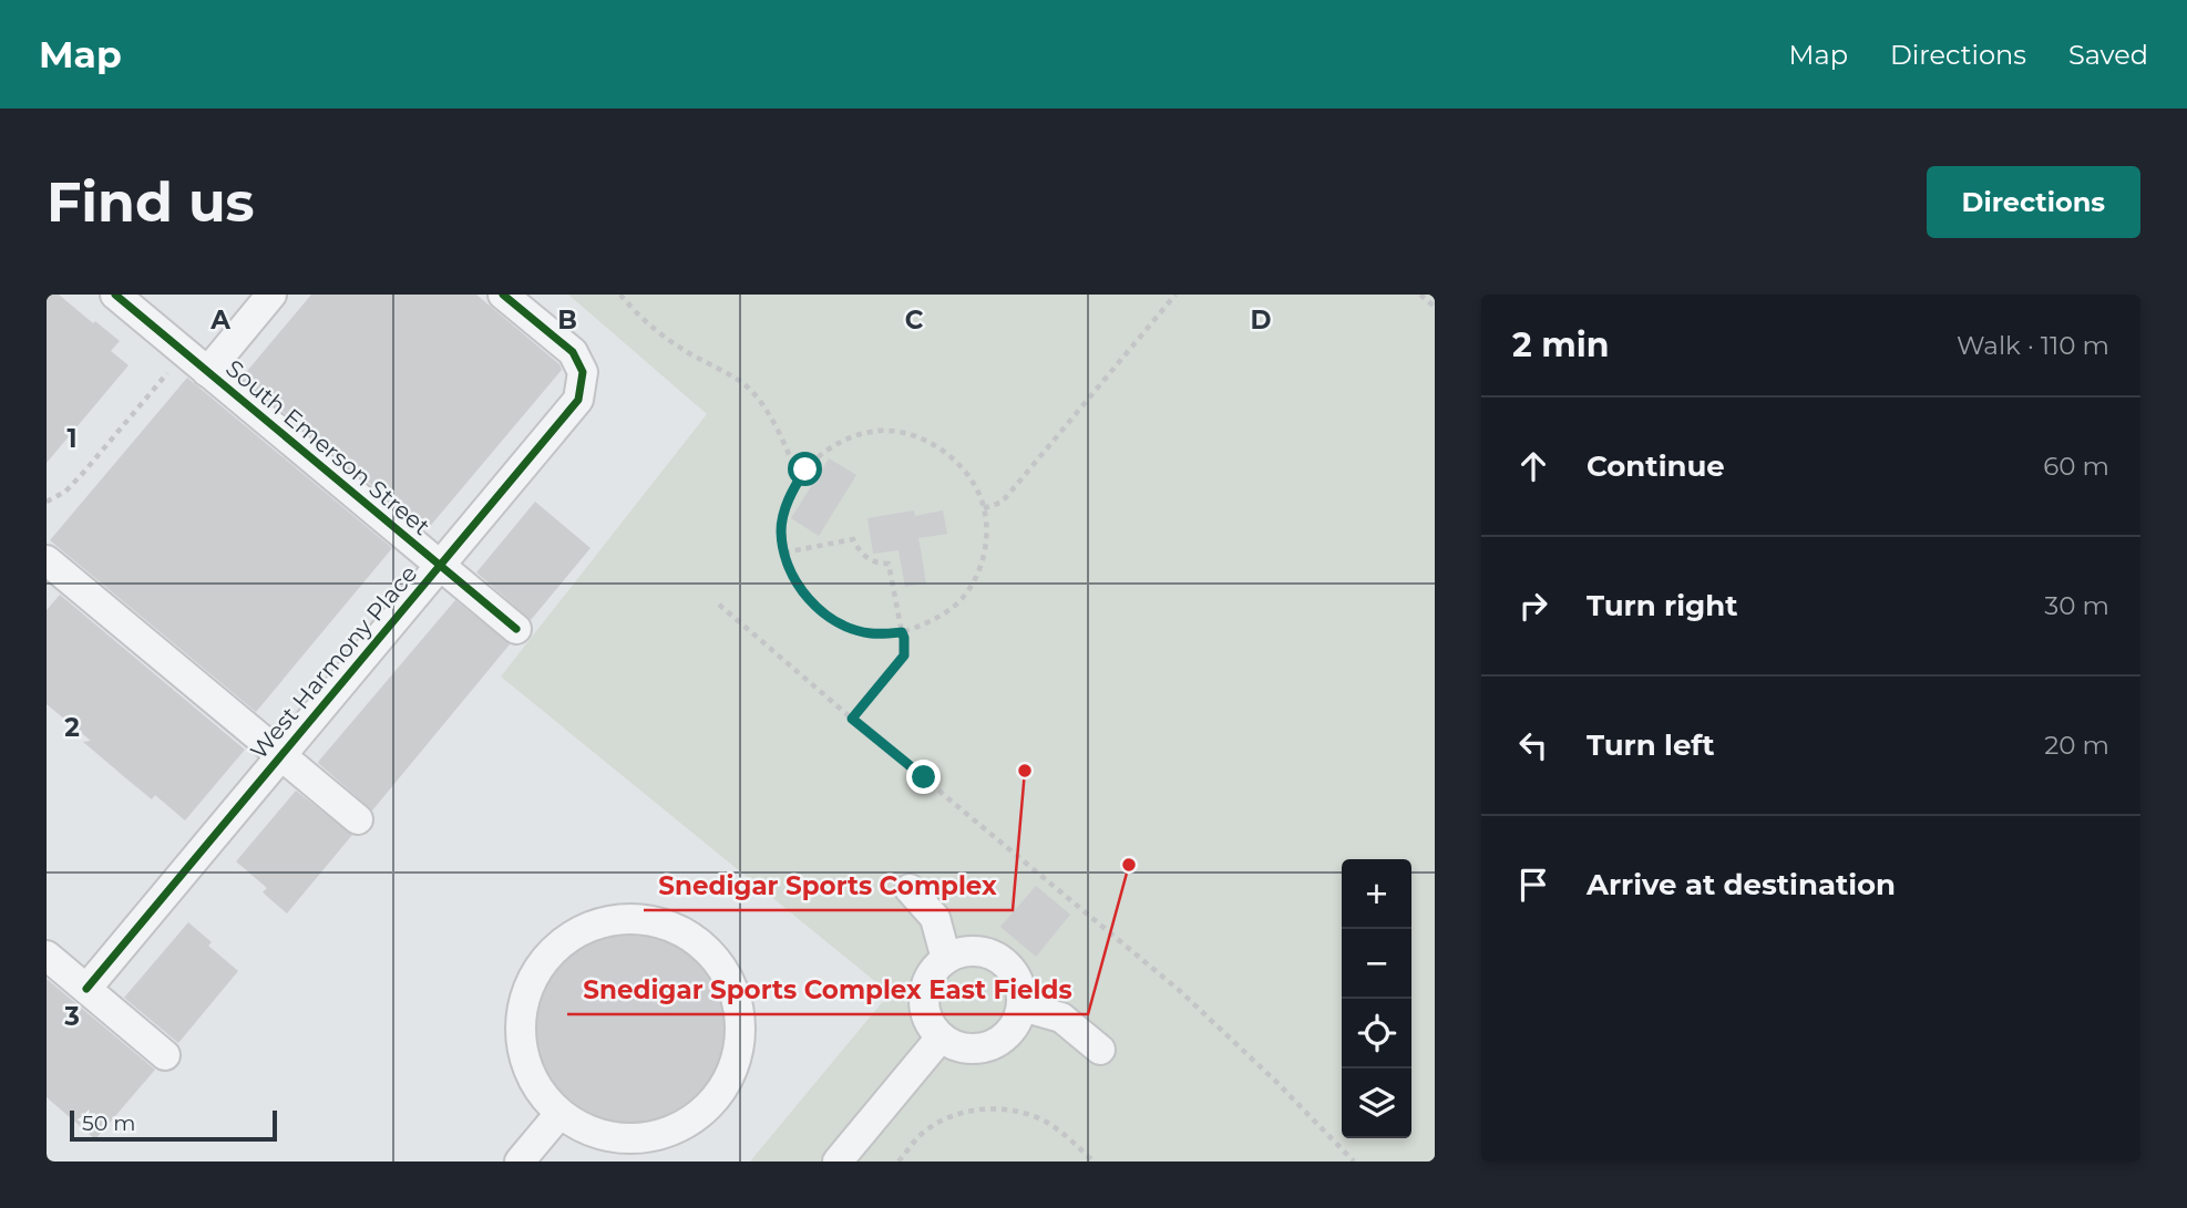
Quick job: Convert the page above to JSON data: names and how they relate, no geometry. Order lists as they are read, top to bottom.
{
  "streets": {
    "street": ["South Emerson Street", "West Harmony Place"]
  },
  "crossings": [
    ["South Emerson Street", "West Harmony Place"]
  ],
  "places": ["Snedigar Sports Complex", "Snedigar Sports Complex East Fields"],
  "scale_bar": "50 m",
  "page": {
    "header": "Map",
    "nav": ["Map", "Directions", "Saved"],
    "buttons": "Directions",
    "title": "Find us",
    "heading": ["2 min", "Walk · 110 m"],
    "list": [
      ["Continue", "60 m"],
      ["Turn right", "30 m"],
      ["Turn left", "20 m"],
      "Arrive at destination"
    ],
    "map_buttons": ["+", "−"],
    "scale": "50 m"
  },
  "grid": {
    "columns": [
      "A",
      "B",
      "C",
      "D"
    ],
    "rows": ["1", "2", "3"]
  }
}
